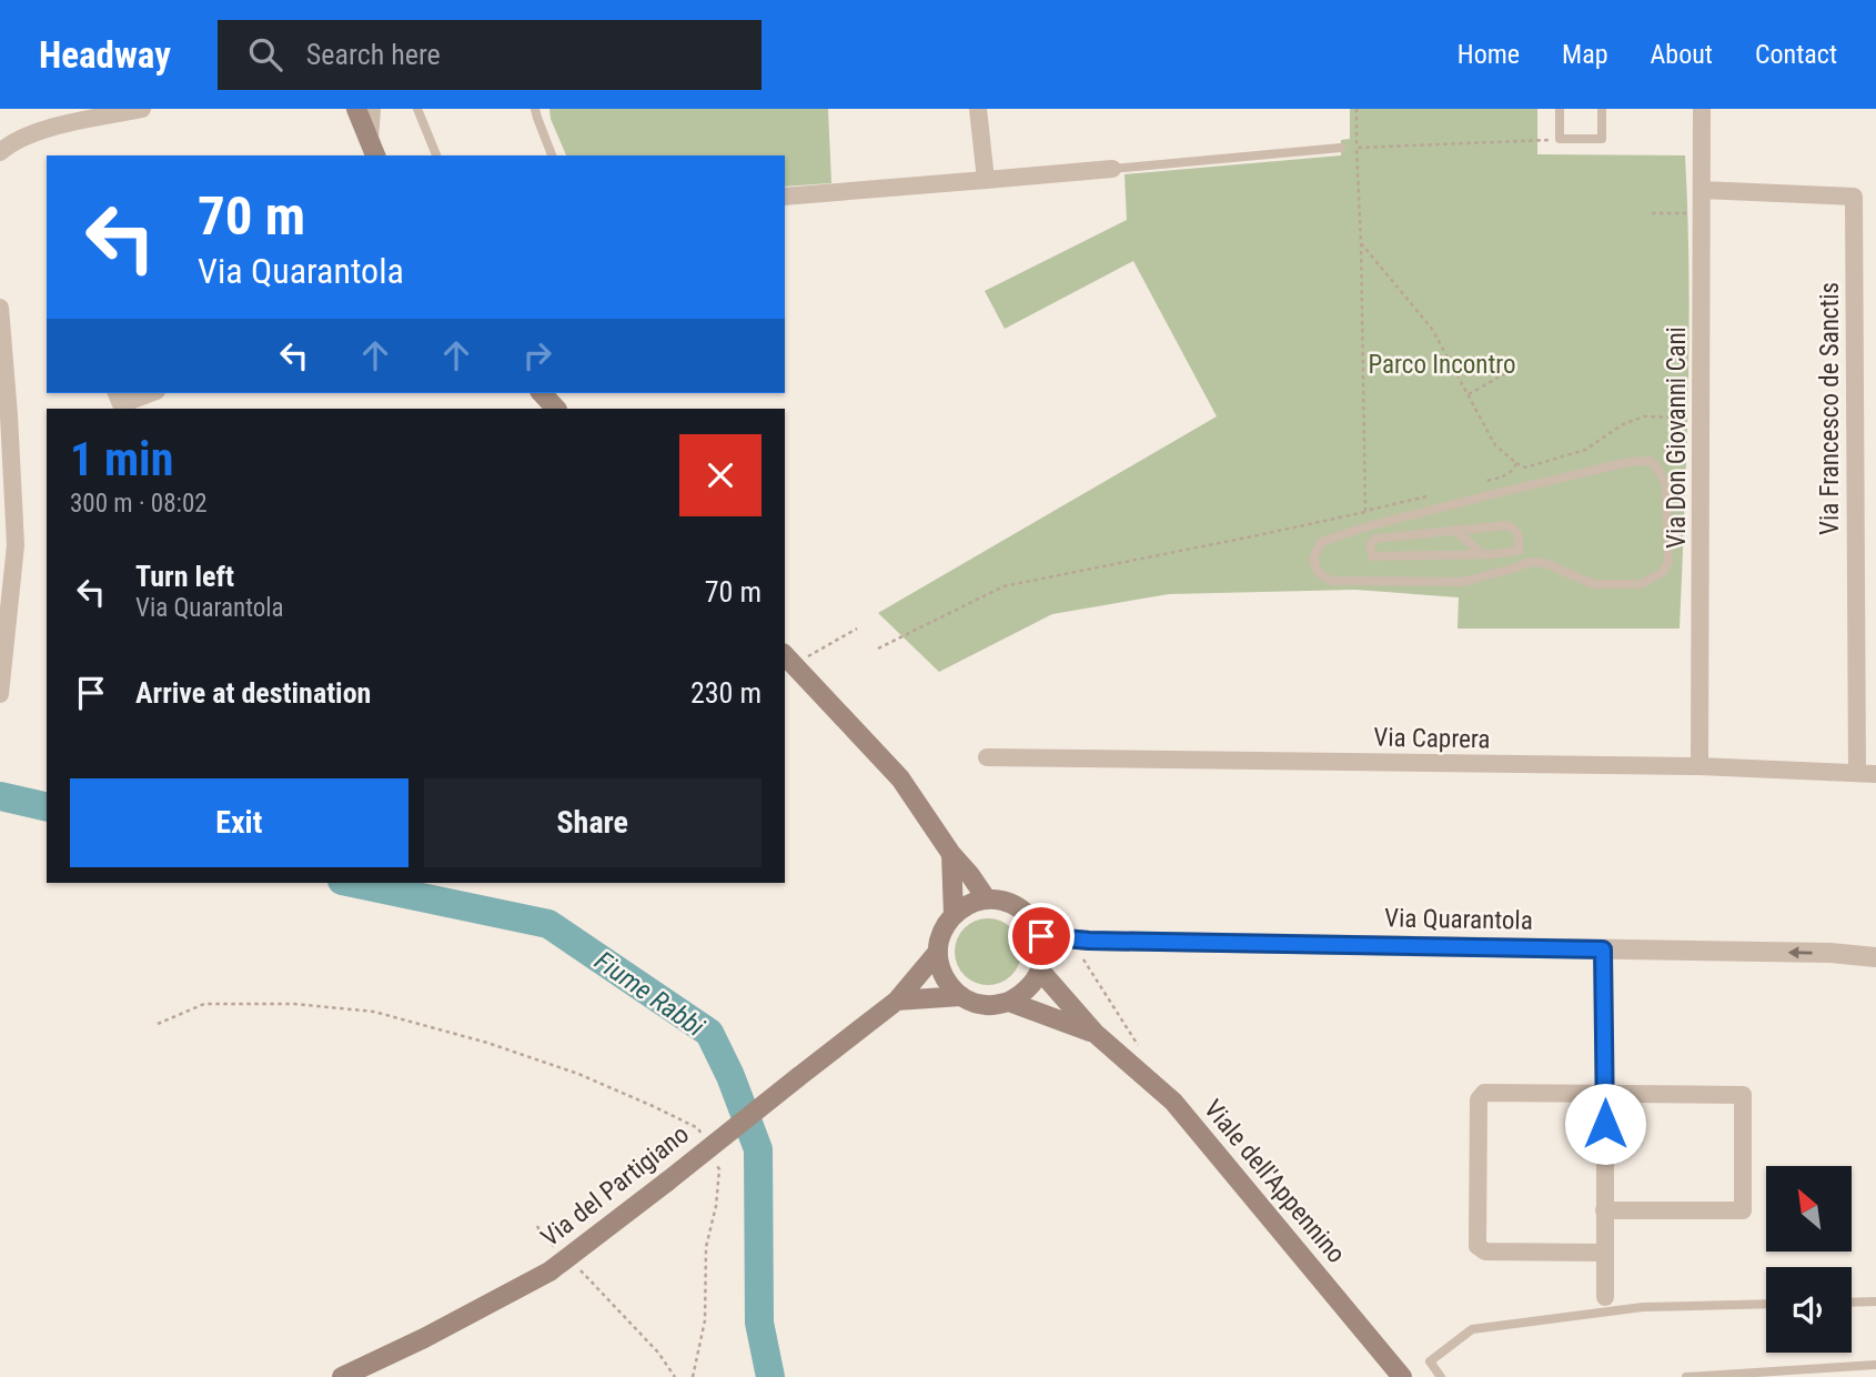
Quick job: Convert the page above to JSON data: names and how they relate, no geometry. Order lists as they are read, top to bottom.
{
  "streets": {
    "main road": ["Viale dell'Appennino", "Via del Partigiano"],
    "street": [
      "Via Francesco de Sanctis",
      "Via Don Giovanni Cani",
      "Via Caprera",
      "Via Quarantola"
    ]
  },
  "crossings": [
    ["Via Francesco de Sanctis", "Via Don Giovanni Cani"],
    ["Via Francesco de Sanctis", "Via Caprera"],
    ["Via Don Giovanni Cani", "Via Caprera"],
    ["Via Quarantola", "Viale dell'Appennino"],
    ["Via Quarantola", "Via del Partigiano"],
    ["Viale dell'Appennino", "Via del Partigiano"]
  ],
  "water": ["Fiume Rabbi"],
  "parks": ["Parco Incontro"],
  "north": "top left",
  "page": {
    "header": "Headway",
    "search": "Search here",
    "nav": [
      "Home",
      "Map",
      "About",
      "Contact"
    ],
    "turn": ["70 m", "Via Quarantola"],
    "heading": ["1 min", "300 m · 08:02"],
    "list": [
      {
        "name": "Turn left",
        "note": "Via Quarantola",
        "value": "70 m"
      },
      {
        "name": "Arrive at destination",
        "value": "230 m"
      }
    ],
    "buttons": ["Exit", "Share"]
  }
}
